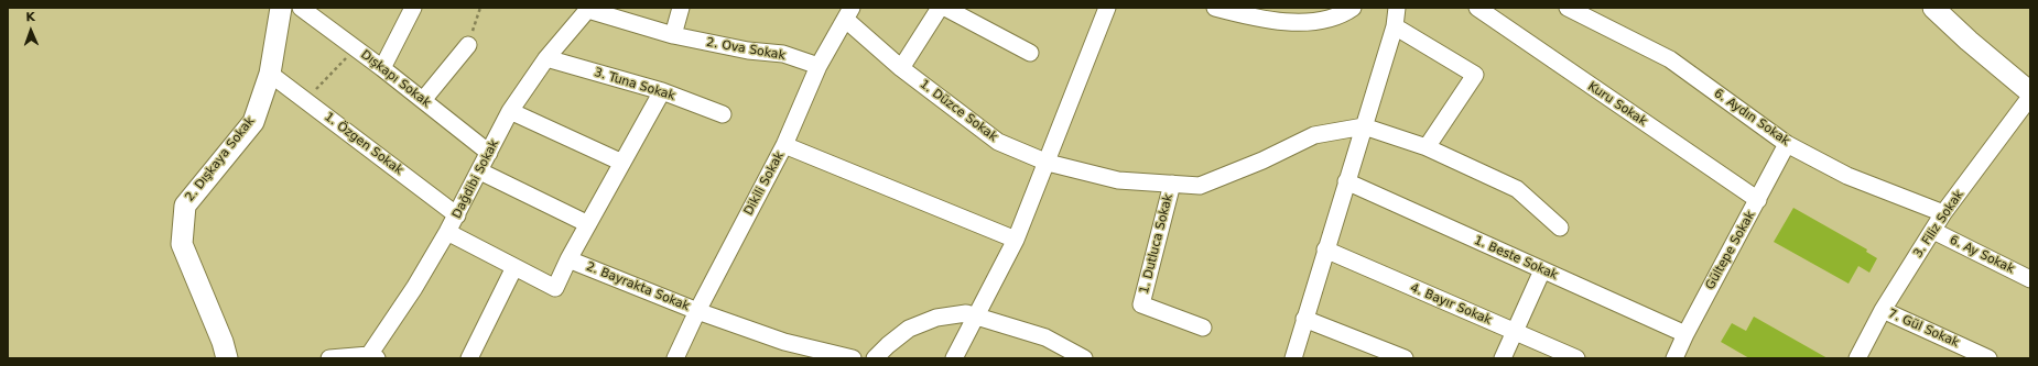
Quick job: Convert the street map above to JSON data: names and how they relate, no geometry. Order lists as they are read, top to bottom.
{
  "streets": {
    "street": [
      "2. Ova Sokak",
      "Dışkapı Sokak",
      "3. Tuna Sokak",
      "Kuru Sokak",
      "1. Düzce Sokak",
      "6. Aydın Sokak",
      "1. Özgen Sokak",
      "2. Dışkaya Sokak",
      "Dağdibi Sokak",
      "Dikili Sokak",
      "3. Filiz Sokak",
      "1. Dutluca Sokak",
      "Gültepe Sokak",
      "6. Ay Sokak",
      "1. Beste Sokak",
      "2. Bayrakta Sokak",
      "4. Bayır Sokak",
      "7. Gül Sokak"
    ]
  },
  "crossings": [
    ["2. Ova Sokak", "Dağdibi Sokak"],
    ["2. Ova Sokak", "Dikili Sokak"],
    ["Dışkapı Sokak", "Dağdibi Sokak"],
    ["3. Tuna Sokak", "Dağdibi Sokak"],
    ["Kuru Sokak", "Gültepe Sokak"],
    ["1. Düzce Sokak", "Dikili Sokak"],
    ["1. Düzce Sokak", "1. Dutluca Sokak"],
    ["6. Aydın Sokak", "3. Filiz Sokak"],
    ["6. Aydın Sokak", "Gültepe Sokak"],
    ["1. Özgen Sokak", "2. Dışkaya Sokak"],
    ["1. Özgen Sokak", "Dağdibi Sokak"],
    ["Dikili Sokak", "2. Bayrakta Sokak"],
    ["3. Filiz Sokak", "6. Ay Sokak"],
    ["3. Filiz Sokak", "7. Gül Sokak"],
    ["Gültepe Sokak", "1. Beste Sokak"]
  ],
  "north": "top"
}
